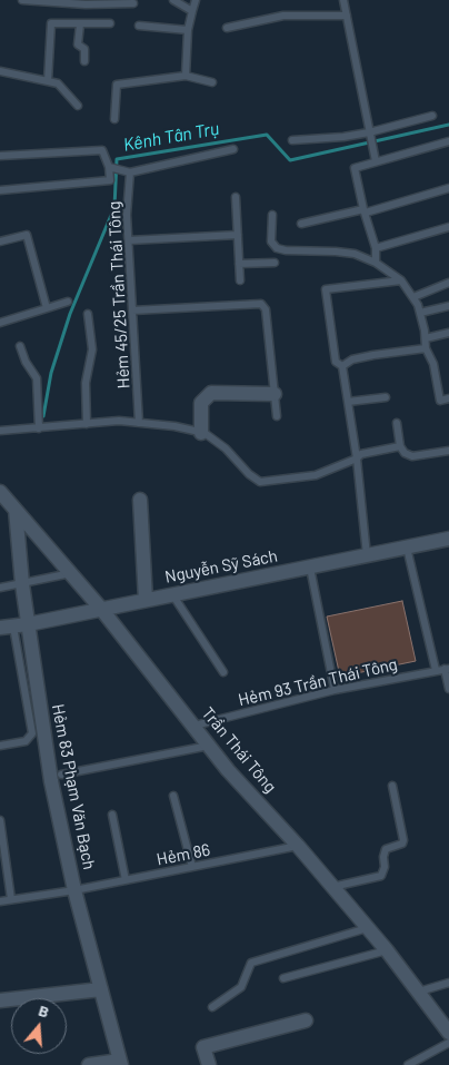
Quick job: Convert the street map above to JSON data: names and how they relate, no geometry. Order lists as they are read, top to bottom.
{
  "streets": {
    "street": ["Nguyễn Sỹ Sách", "Trần Thái Tông", "Hẻm 83 Phạm Văn Bạch"],
    "lane": ["Hẻm 45/25 Trần Thái Tông", "Hẻm 93 Trần Thái Tông", "Hẻm 86"]
  },
  "crossings": [
    ["Nguyễn Sỹ Sách", "Trần Thái Tông"],
    ["Nguyễn Sỹ Sách", "Hẻm 83 Phạm Văn Bạch"],
    ["Hẻm 93 Trần Thái Tông", "Trần Thái Tông"],
    ["Trần Thái Tông", "Hẻm 83 Phạm Văn Bạch"],
    ["Trần Thái Tông", "Hẻm 86"],
    ["Hẻm 83 Phạm Văn Bạch", "Hẻm 86"]
  ],
  "water": ["Kênh Tân Trụ"],
  "north": "top"
}
